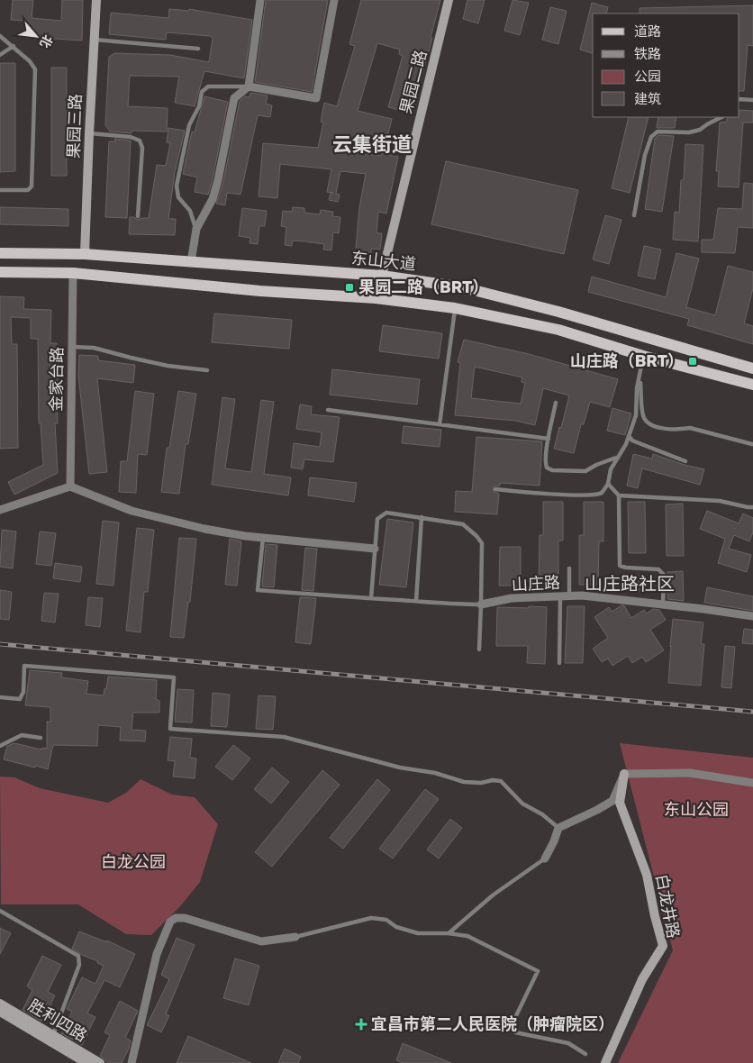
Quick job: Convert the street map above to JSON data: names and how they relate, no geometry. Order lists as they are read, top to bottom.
{
  "streets": {
    "main road": ["东山大道"],
    "street": [
      "果园二路",
      "果园三路",
      "金家台路",
      "山庄路",
      "白龙井路",
      "胜利四路"
    ]
  },
  "crossings": [
    ["果园二路", "东山大道"],
    ["果园三路", "东山大道"]
  ],
  "districts": ["云集街道", "山庄路社区"],
  "parks": ["东山公园", "白龙公园"],
  "places": {
    "transit": ["果园二路（BRT）", "山庄路（BRT）"],
    "health": ["宜昌市第二人民医院（肿瘤院区）"]
  },
  "legend": [
    "道路",
    "铁路",
    "公园",
    "建筑"
  ],
  "north": "bottom right"
}
